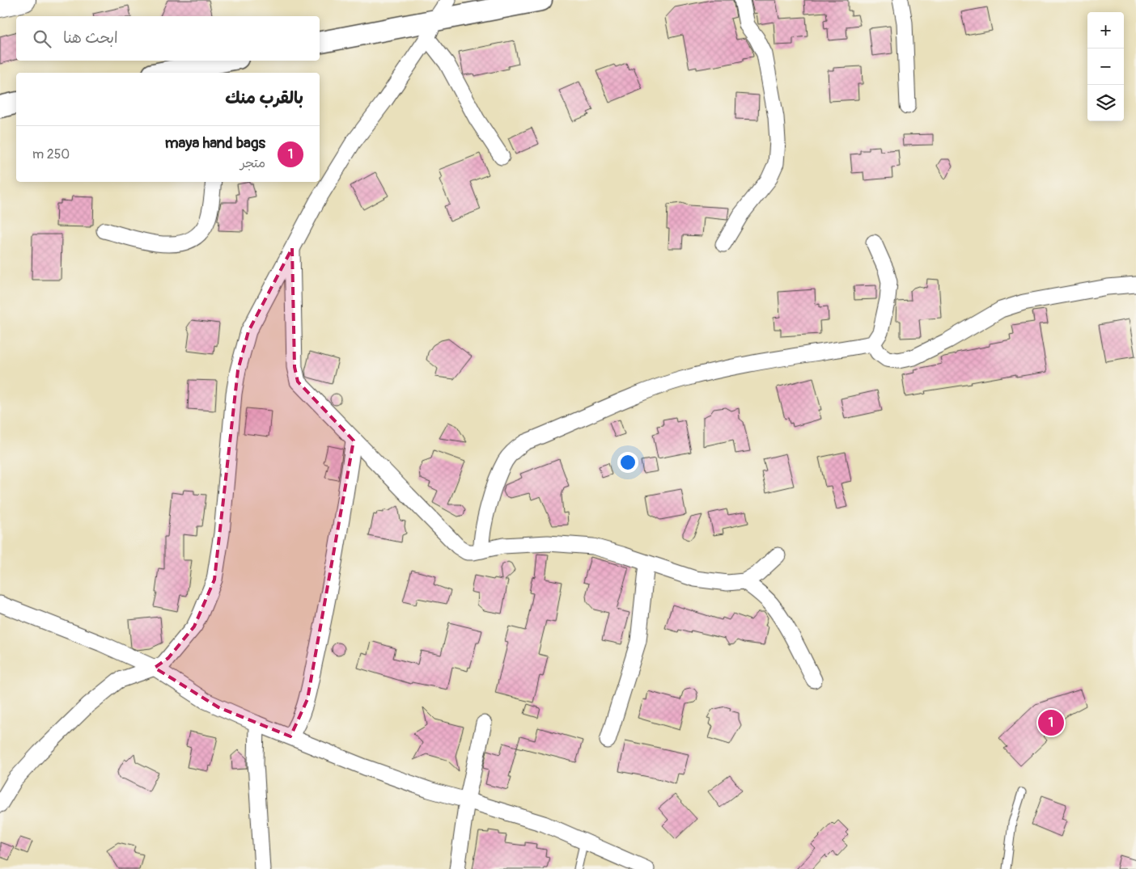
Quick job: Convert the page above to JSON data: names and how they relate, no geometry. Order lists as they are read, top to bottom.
{
  "page": {
    "map_buttons": ["+", "−"],
    "search": "ابحث هنا",
    "heading": "بالقرب منك",
    "list": [
      {
        "mark": "1",
        "name": "maya hand bags",
        "note": "متجر",
        "value": "250 m"
      }
    ],
    "pins": "1"
  }
}
